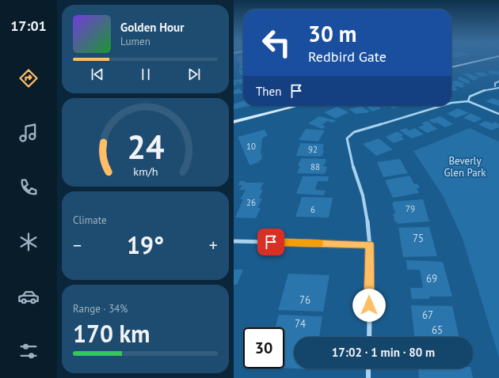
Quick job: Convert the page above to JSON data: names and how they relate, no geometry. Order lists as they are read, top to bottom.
{
  "parks": ["Beverly Glen Park"],
  "house_numbers": [
    "10",
    "92",
    "88",
    "26",
    "79",
    "6",
    "75",
    "69",
    "76",
    "67",
    "74",
    "65"
  ],
  "page": {
    "tabs": "17:01",
    "turn": ["30 m", "Redbird Gate"],
    "song": ["Golden Hour", "Lumen"],
    "then": "Then",
    "tile": [
      "Climate",
      ["Range · 34%", "170 km"]
    ],
    "heat": ["−", "19°", "+"],
    "limit": "30",
    "trip": "17:02 · 1 min · 80 m",
    "gauge": ["24", "km/h"]
  }
}
